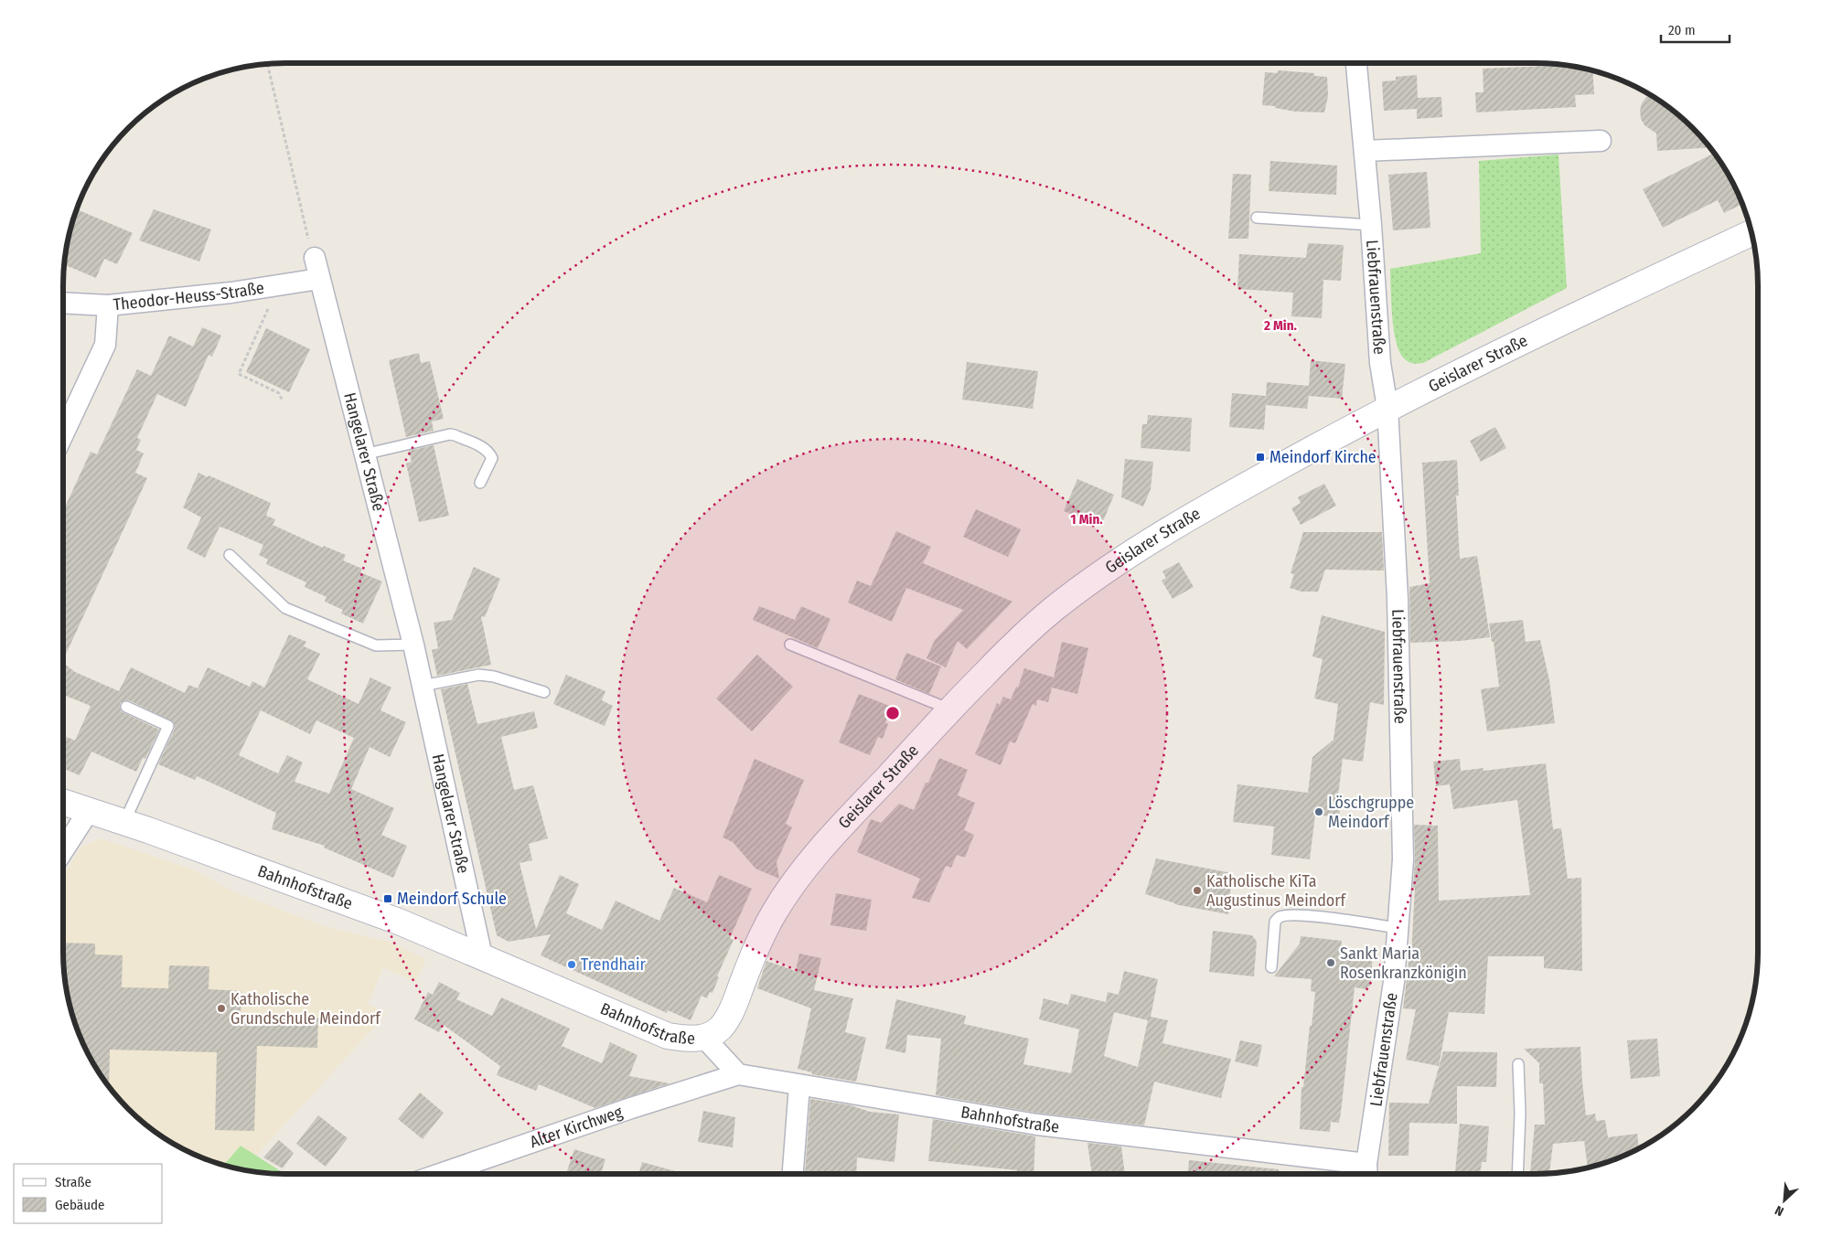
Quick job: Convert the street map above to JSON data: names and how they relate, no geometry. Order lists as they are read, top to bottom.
{
  "streets": {
    "main road": ["Geislarer Straße", "Bahnhofstraße"],
    "street": [
      "Theodor-Heuss-Straße",
      "Liebfrauenstraße",
      "Hangelarer Straße",
      "Alter Kirchweg"
    ]
  },
  "crossings": [
    ["Theodor-Heuss-Straße", "Hangelarer Straße"],
    ["Liebfrauenstraße", "Geislarer Straße"],
    ["Liebfrauenstraße", "Bahnhofstraße"],
    ["Geislarer Straße", "Bahnhofstraße"],
    ["Hangelarer Straße", "Bahnhofstraße"],
    ["Bahnhofstraße", "Alter Kirchweg"]
  ],
  "places": {
    "transit": ["Meindorf Kirche", "Meindorf Schule"],
    "other": [
      "Löschgruppe Meindorf",
      "Katholische KiTa Augustinus Meindorf",
      "Sankt Maria Rosenkranzkönigin",
      "Trendhair",
      "Katholische Grundschule Meindorf"
    ]
  },
  "legend": ["Straße", "Gebäude"],
  "scale_bar": "20 m",
  "north": "bottom left",
  "rings": ["2 Min.", "1 Min."]
}
